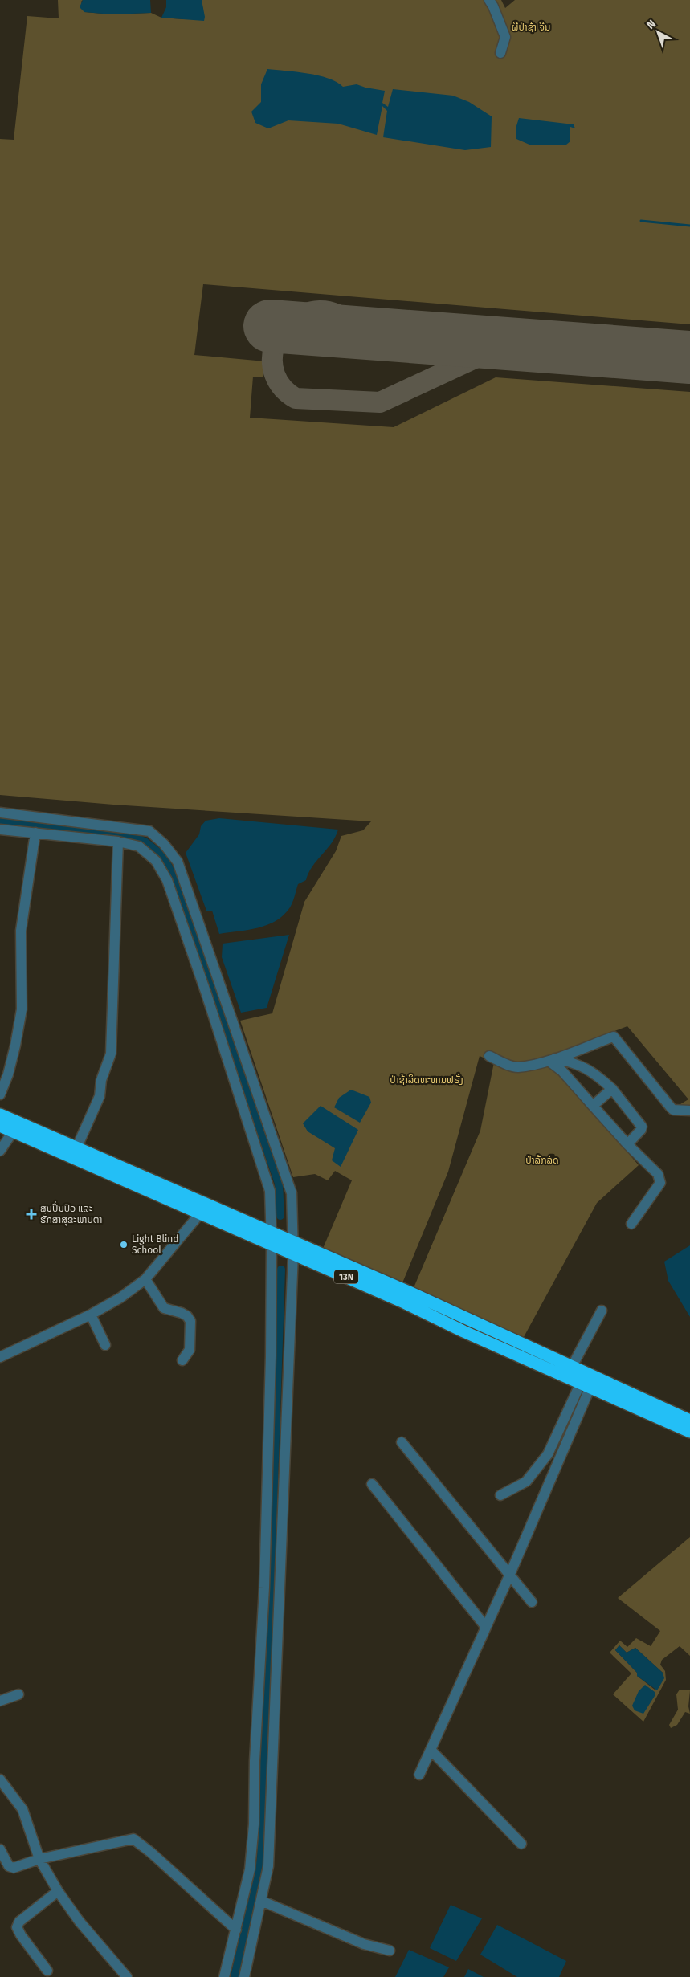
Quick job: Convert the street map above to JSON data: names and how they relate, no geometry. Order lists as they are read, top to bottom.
{
  "streets": {
    "highway": ["13N"]
  },
  "parks": ["ຜີປ່າຊ້າ ຈີນ", "ປ່າຊ້າລິດທະຫານຟຣັ່ງ", "ປ່າລ້ກລົດ"],
  "places": {
    "health": ["ສູນປິ່ນປົວ ແລະ ຮັກສາສຸຂະພາບຕາ"],
    "other": ["Light Blind School"]
  },
  "north": "top left"
}
